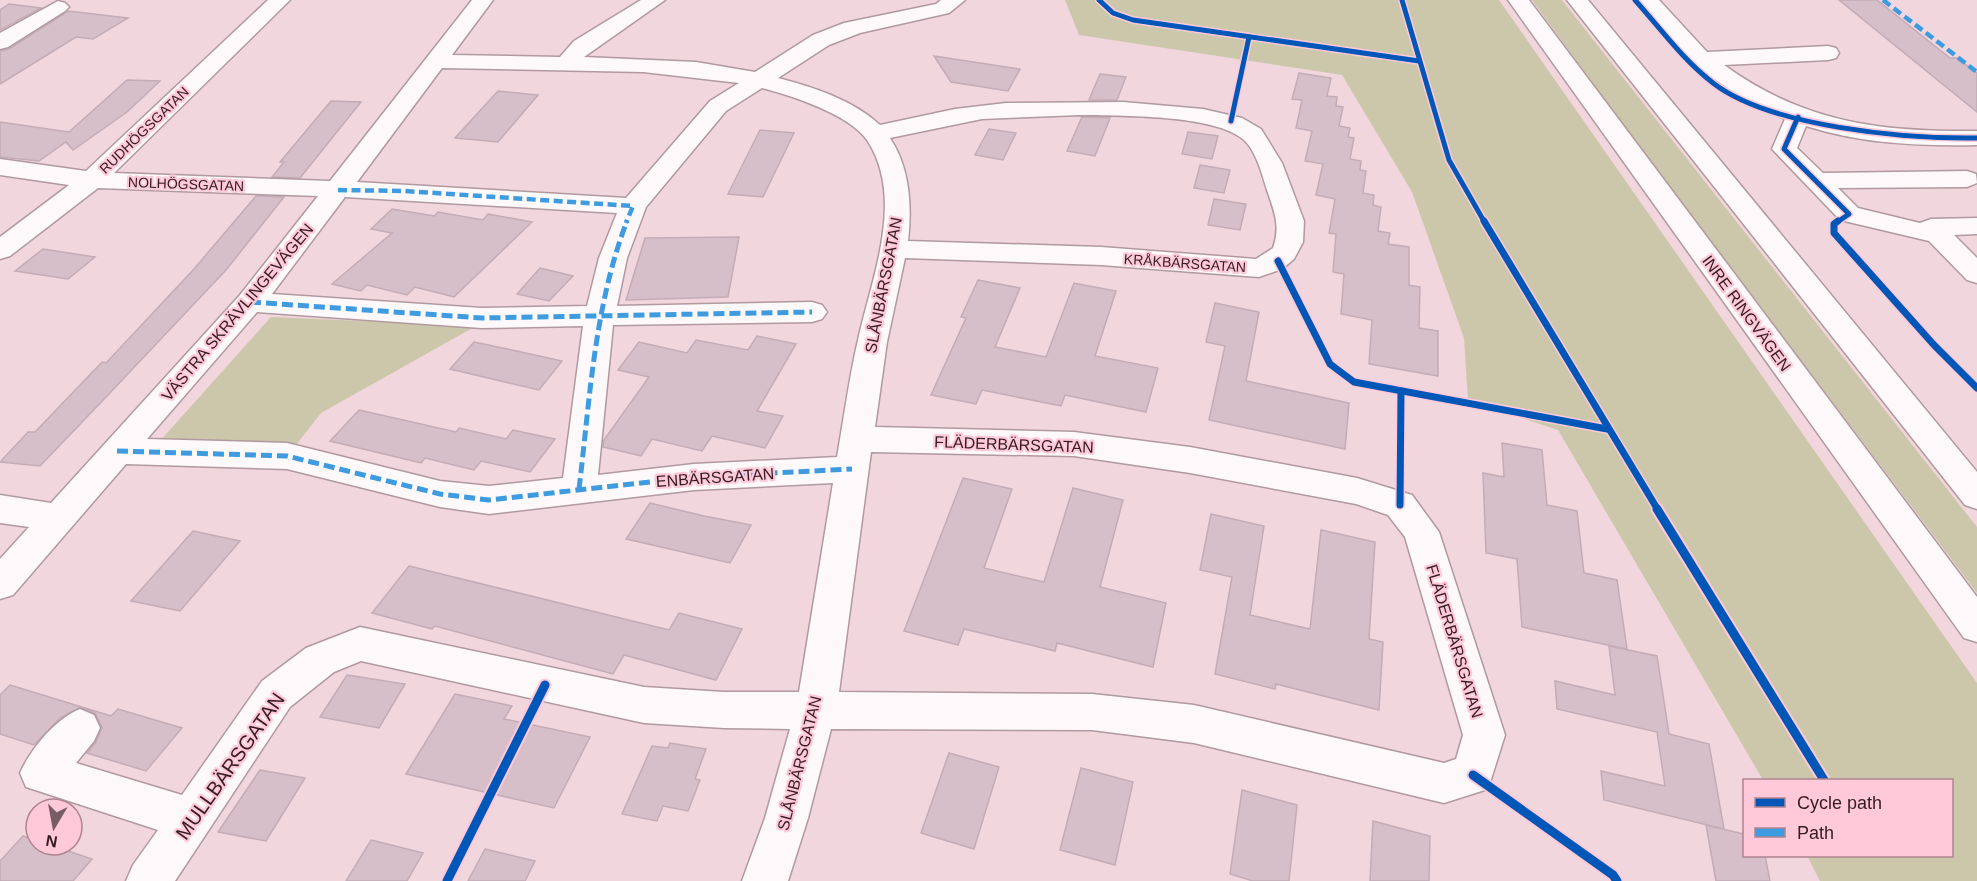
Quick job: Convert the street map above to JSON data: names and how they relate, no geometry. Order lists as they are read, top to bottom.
{
  "streets": {
    "main road": [
      "RUDHÖGSGATAN",
      "NOLHÖGSGATAN",
      "KRÅKBÄRSGATAN",
      "SLÅNBÄRSGATAN",
      "VÄSTRA SKRÄVLINGEVÄGEN",
      "INRE RINGVÄGEN",
      "FLÄDERBÄRSGATAN",
      "ENBÄRSGATAN",
      "MULLBÄRSGATAN"
    ]
  },
  "crossings": [
    ["RUDHÖGSGATAN", "NOLHÖGSGATAN"],
    ["NOLHÖGSGATAN", "VÄSTRA SKRÄVLINGEVÄGEN"],
    ["KRÅKBÄRSGATAN", "SLÅNBÄRSGATAN"],
    ["SLÅNBÄRSGATAN", "VÄSTRA SKRÄVLINGEVÄGEN"],
    ["SLÅNBÄRSGATAN", "FLÄDERBÄRSGATAN"],
    ["SLÅNBÄRSGATAN", "ENBÄRSGATAN"],
    ["SLÅNBÄRSGATAN", "MULLBÄRSGATAN"],
    ["VÄSTRA SKRÄVLINGEVÄGEN", "ENBÄRSGATAN"],
    ["FLÄDERBÄRSGATAN", "ENBÄRSGATAN"],
    ["FLÄDERBÄRSGATAN", "MULLBÄRSGATAN"]
  ],
  "legend": ["Cycle path", "Path"],
  "north": "bottom"
}
